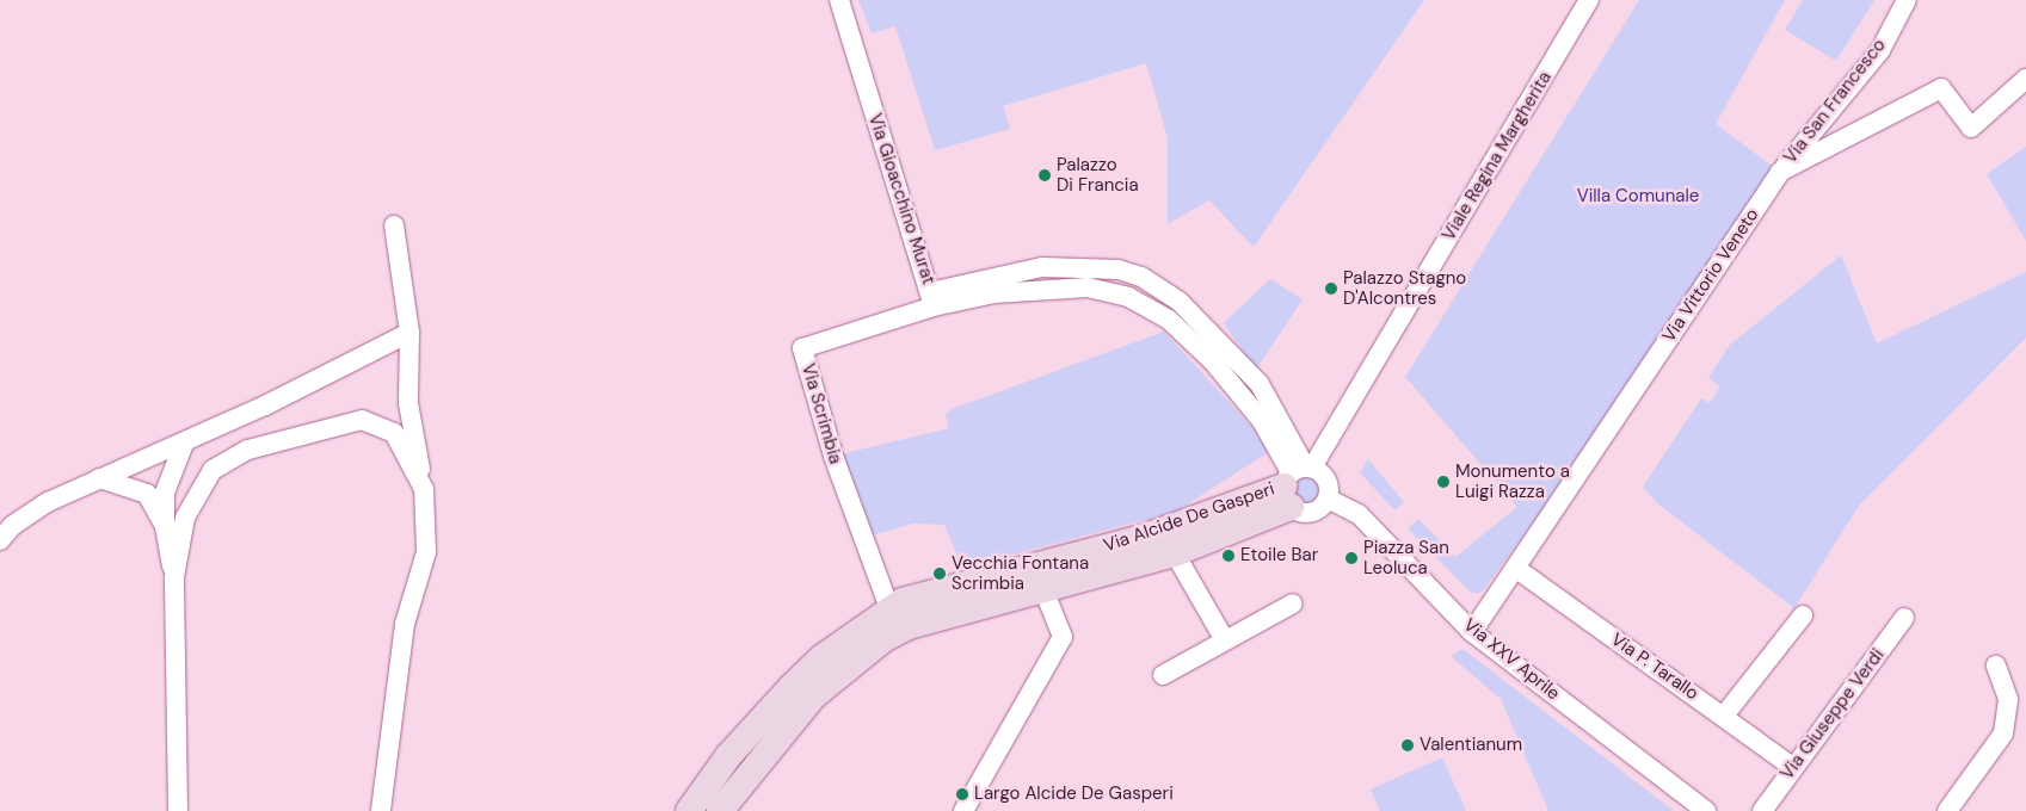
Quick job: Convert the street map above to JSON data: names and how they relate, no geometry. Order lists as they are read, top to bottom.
{
  "streets": {
    "main road": ["Via Alcide De Gasperi"],
    "street": [
      "Via San Francesco",
      "Viale Regina Margherita",
      "Via Gioacchino Murat",
      "Via Vittorio Veneto",
      "Via Scrimbia",
      "Via XXV Aprile",
      "Via P. Tarallo",
      "Via Giuseppe Verdi"
    ]
  },
  "crossings": [
    ["Via San Francesco", "Via Vittorio Veneto"],
    ["Viale Regina Margherita", "Via Gioacchino Murat"],
    ["Viale Regina Margherita", "Via Alcide De Gasperi"],
    ["Via Gioacchino Murat", "Via Scrimbia"],
    ["Via Gioacchino Murat", "Via Alcide De Gasperi"],
    ["Via Gioacchino Murat", "Via XXV Aprile"],
    ["Via Vittorio Veneto", "Via XXV Aprile"],
    ["Via Vittorio Veneto", "Via P. Tarallo"],
    ["Via Scrimbia", "Via Alcide De Gasperi"],
    ["Via P. Tarallo", "Via Giuseppe Verdi"]
  ],
  "parks": ["Villa Comunale"],
  "places": [
    "Palazzo Di Francia",
    "Palazzo Stagno D'Alcontres",
    "Monumento a Luigi Razza",
    "Etoile Bar",
    "Piazza San Leoluca",
    "Vecchia Fontana Scrimbia",
    "Valentianum",
    "Largo Alcide De Gasperi"
  ]
}
